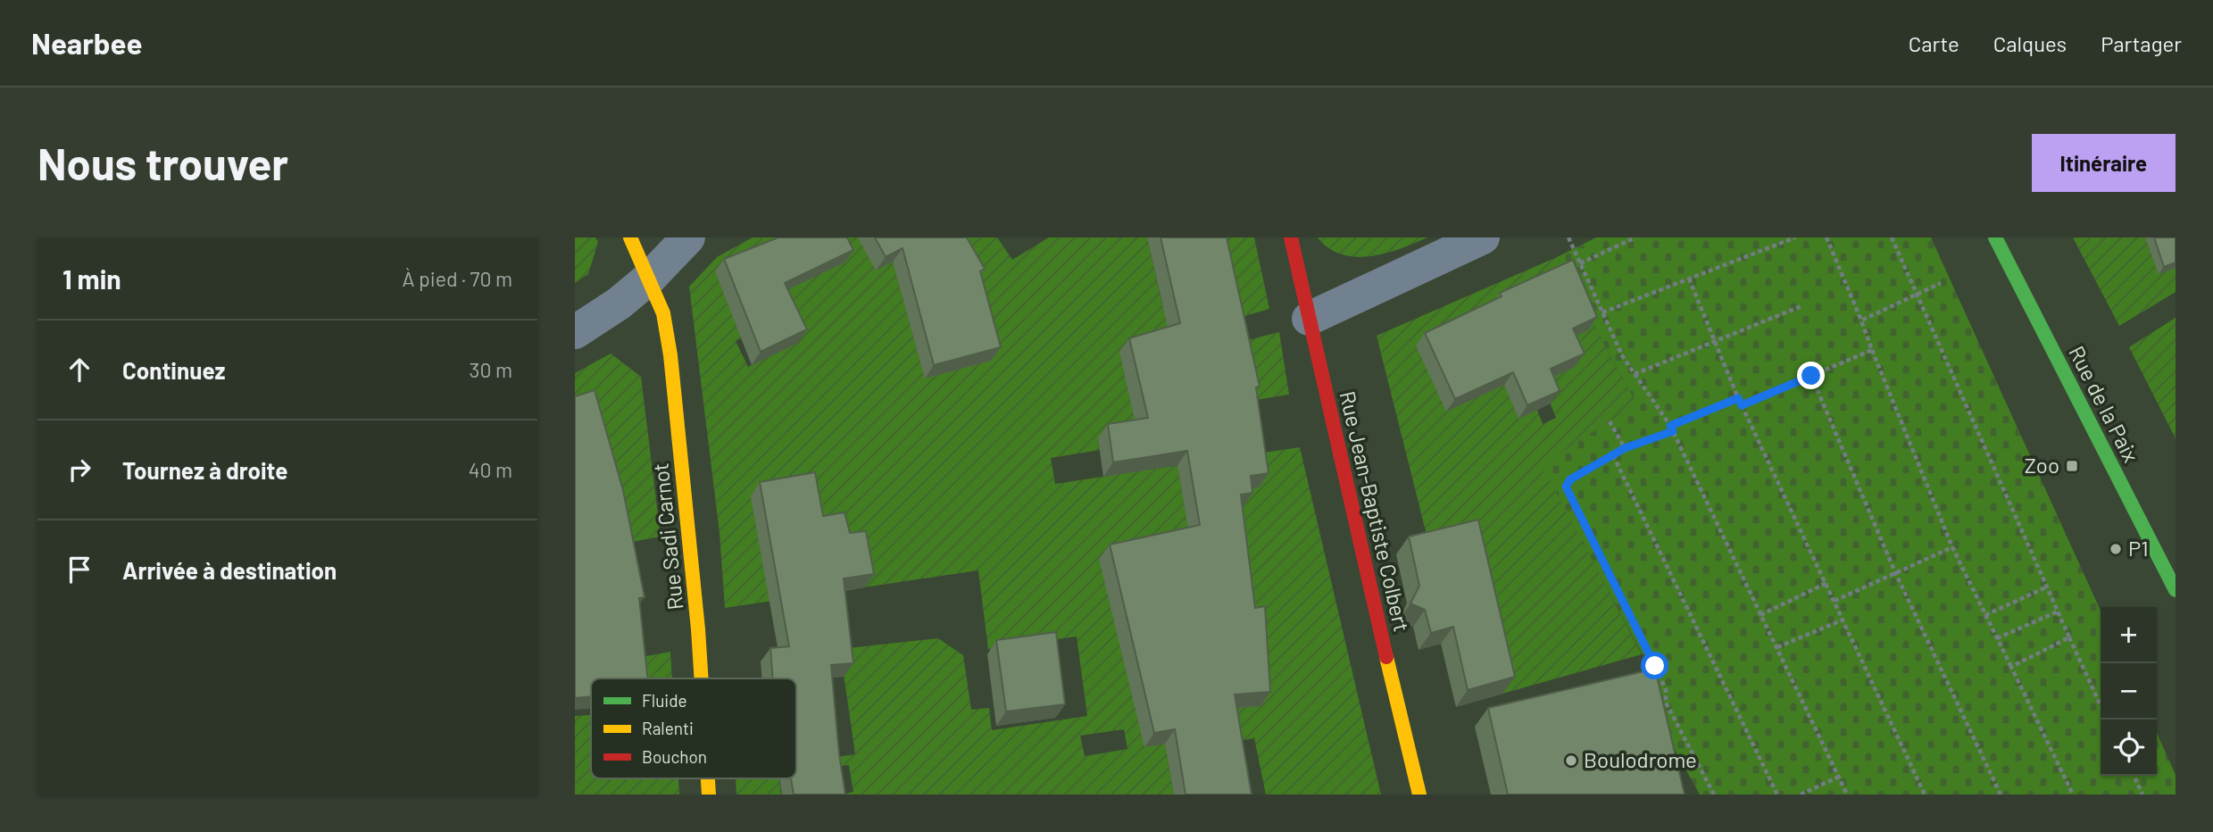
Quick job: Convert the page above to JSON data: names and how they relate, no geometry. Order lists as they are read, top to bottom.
{
  "streets": {
    "street": ["Rue de la Paix", "Rue Jean-Baptiste Colbert", "Rue Sadi Carnot"]
  },
  "places": {
    "transit": ["Zoo"],
    "other": ["P1", "Boulodrome"]
  },
  "legend": ["Fluide", "Ralenti", "Bouchon"],
  "page": {
    "header": "Nearbee",
    "nav": ["Carte", "Calques", "Partager"],
    "buttons": "Itinéraire",
    "title": "Nous trouver",
    "heading": ["1 min", "À pied · 70 m"],
    "list": [
      ["Continuez", "30 m"],
      ["Tournez à droite", "40 m"],
      "Arrivée à destination"
    ],
    "map_buttons": ["+", "−"]
  }
}
